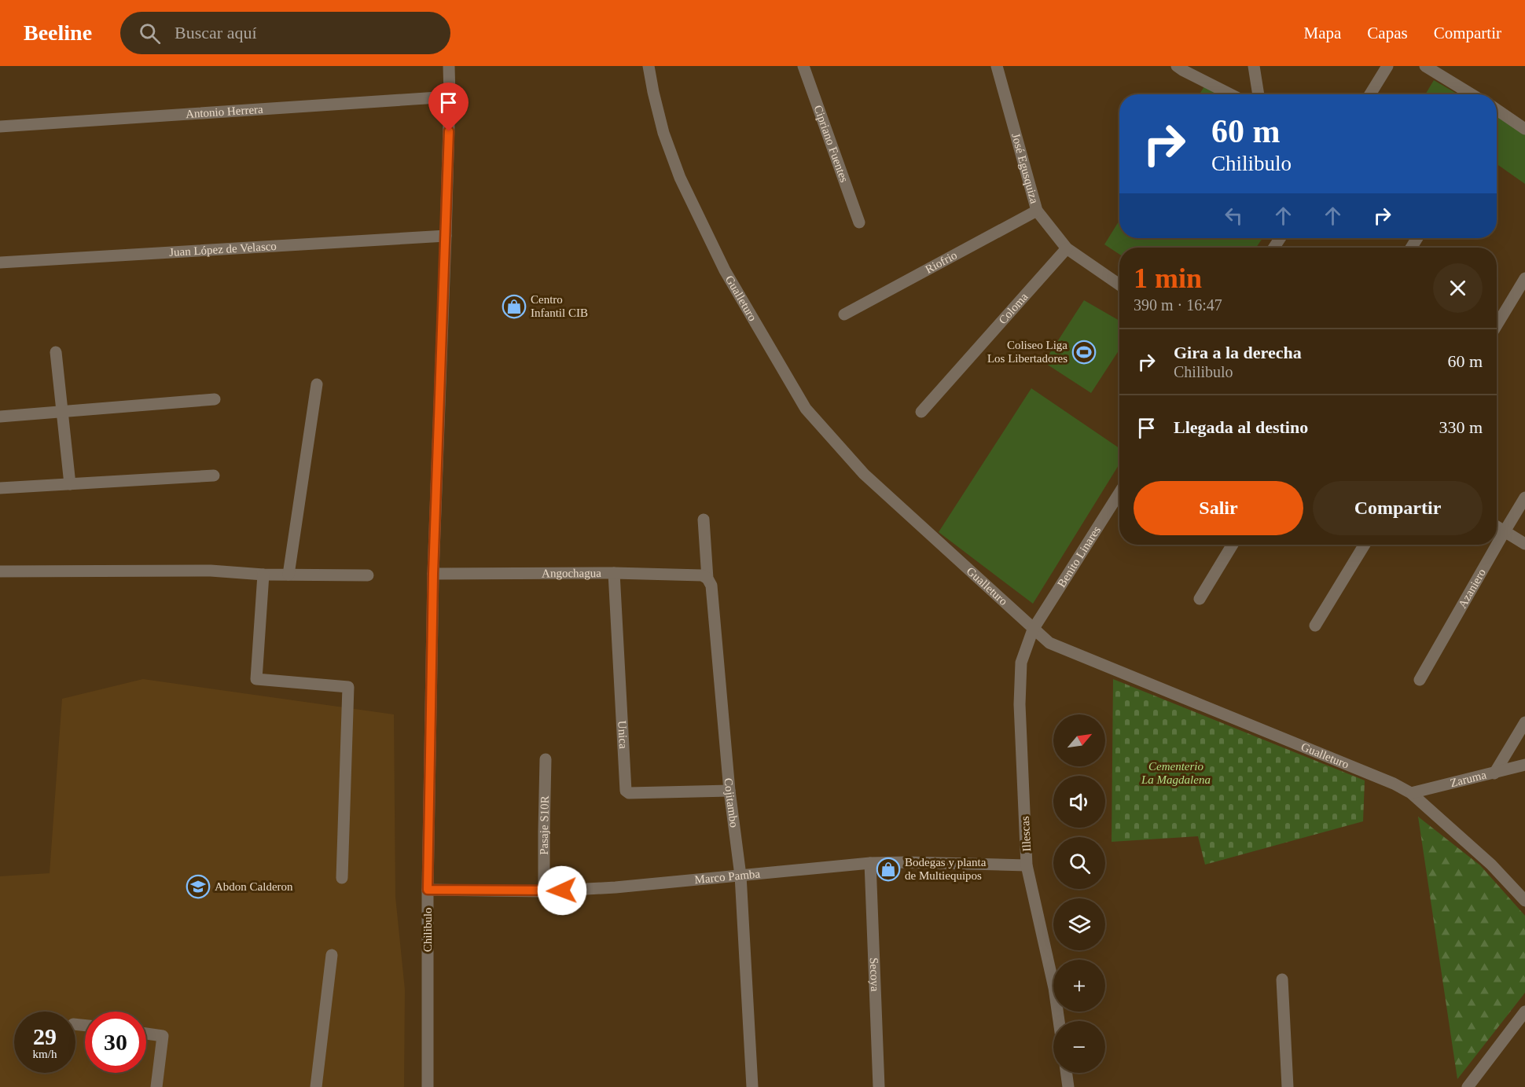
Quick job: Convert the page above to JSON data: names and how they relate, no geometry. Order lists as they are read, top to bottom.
{
  "streets": {
    "street": [
      "Antonio Herrera",
      "Cipriano Fuentes",
      "José Egusquiza",
      "Juan López de Velasco",
      "Riofrio",
      "Gualleturo",
      "Coloma",
      "Benito Linares",
      "Angochagua",
      "Azaniero",
      "Unica",
      "Zaruma",
      "Cojitambo",
      "Pasaje S10R",
      "Illescas",
      "Marco Pamba",
      "Chilibulo",
      "Secoya"
    ]
  },
  "crossings": [
    ["Antonio Herrera", "Chilibulo"],
    ["José Egusquiza", "Riofrio"],
    ["José Egusquiza", "Coloma"],
    ["Juan López de Velasco", "Chilibulo"],
    ["Gualleturo", "Benito Linares"],
    ["Gualleturo", "Zaruma"],
    ["Gualleturo", "Illescas"],
    ["Benito Linares", "Illescas"],
    ["Angochagua", "Unica"],
    ["Angochagua", "Cojitambo"],
    ["Angochagua", "Chilibulo"],
    ["Unica", "Cojitambo"],
    ["Cojitambo", "Marco Pamba"],
    ["Pasaje S10R", "Marco Pamba"],
    ["Illescas", "Marco Pamba"],
    ["Marco Pamba", "Chilibulo"],
    ["Marco Pamba", "Secoya"]
  ],
  "parks": ["Cementerio La Magdalena"],
  "places": {
    "shop": ["Centro Infantil CIB", "Bodegas y planta de Multiequipos"],
    "sports": ["Coliseo Liga Los Libertadores"],
    "school or university": ["Abdon Calderon"]
  },
  "north": "top right",
  "page": {
    "header": "Beeline",
    "search": "Buscar aquí",
    "nav": ["Mapa", "Capas", "Compartir"],
    "turn": ["60 m", "Chilibulo"],
    "heading": ["1 min", "390 m · 16:47"],
    "list": [
      {
        "name": "Gira a la derecha",
        "note": "Chilibulo",
        "value": "60 m"
      },
      {
        "name": "Llegada al destino",
        "value": "330 m"
      }
    ],
    "buttons": ["Salir", "Compartir"],
    "map_buttons": ["+", "−"],
    "speed": "29 km/h",
    "limit": "30"
  }
}
